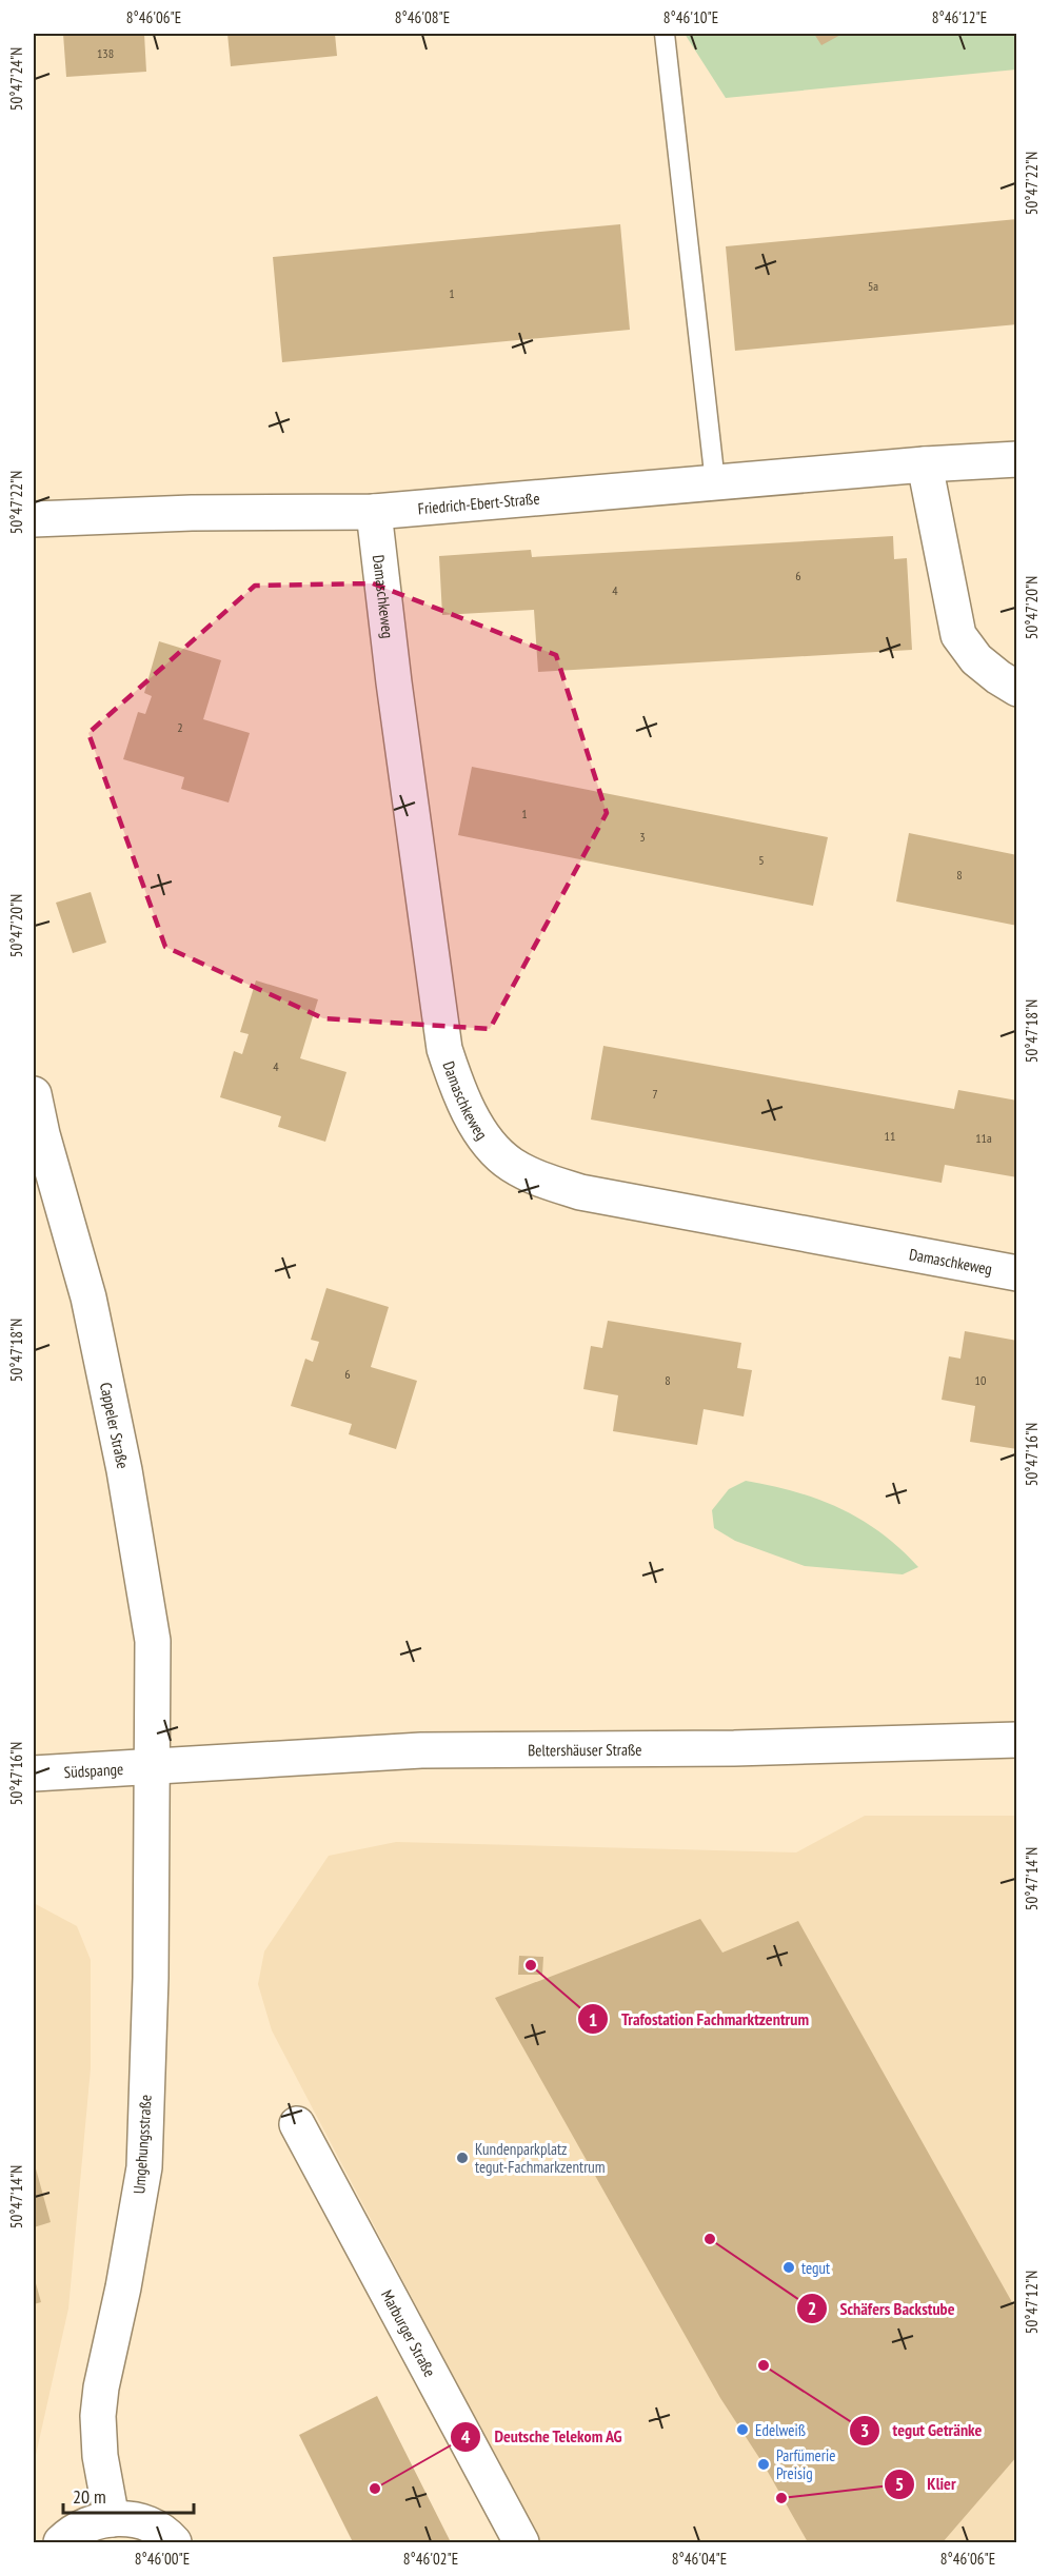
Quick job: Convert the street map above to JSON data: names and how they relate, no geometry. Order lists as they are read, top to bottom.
{
  "streets": {
    "street": [
      "Friedrich-Ebert-Straße",
      "Damaschkeweg",
      "Cappeler Straße",
      "Beltershäuser Straße",
      "Südspange",
      "Umgehungsstraße",
      "Marburger Straße"
    ]
  },
  "crossings": [
    ["Friedrich-Ebert-Straße", "Damaschkeweg"],
    ["Cappeler Straße", "Beltershäuser Straße"],
    ["Cappeler Straße", "Südspange"],
    ["Cappeler Straße", "Umgehungsstraße"],
    ["Beltershäuser Straße", "Südspange"],
    ["Beltershäuser Straße", "Umgehungsstraße"],
    ["Südspange", "Umgehungsstraße"]
  ],
  "places": [
    "Trafostation Fachmarktzentrum",
    "Kundenparkplatz tegut-Fachmarkzentrum",
    "Schäfers Backstube",
    "tegut",
    "tegut Getränke",
    "Edelweiß",
    "Parfümerie Preisig",
    "Deutsche Telekom AG",
    "Klier"
  ],
  "house_numbers": [
    "138",
    "5a",
    "1",
    "6",
    "4",
    "2",
    "1",
    "3",
    "5",
    "8",
    "4",
    "7",
    "11",
    "11a",
    "6",
    "8",
    "10"
  ],
  "scale_bar": "20 m",
  "coordinates": [
    "8°46'06\"E",
    "8°46'08\"E",
    "8°46'10\"E",
    "8°46'12\"E",
    "50°47'24\"N",
    "50°47'22\"N",
    "50°47'20\"N",
    "50°47'18\"N",
    "50°47'16\"N",
    "50°47'14\"N",
    "50°47'12\"N",
    "8°46'00\"E",
    "8°46'02\"E",
    "8°46'04\"E"
  ]
}
